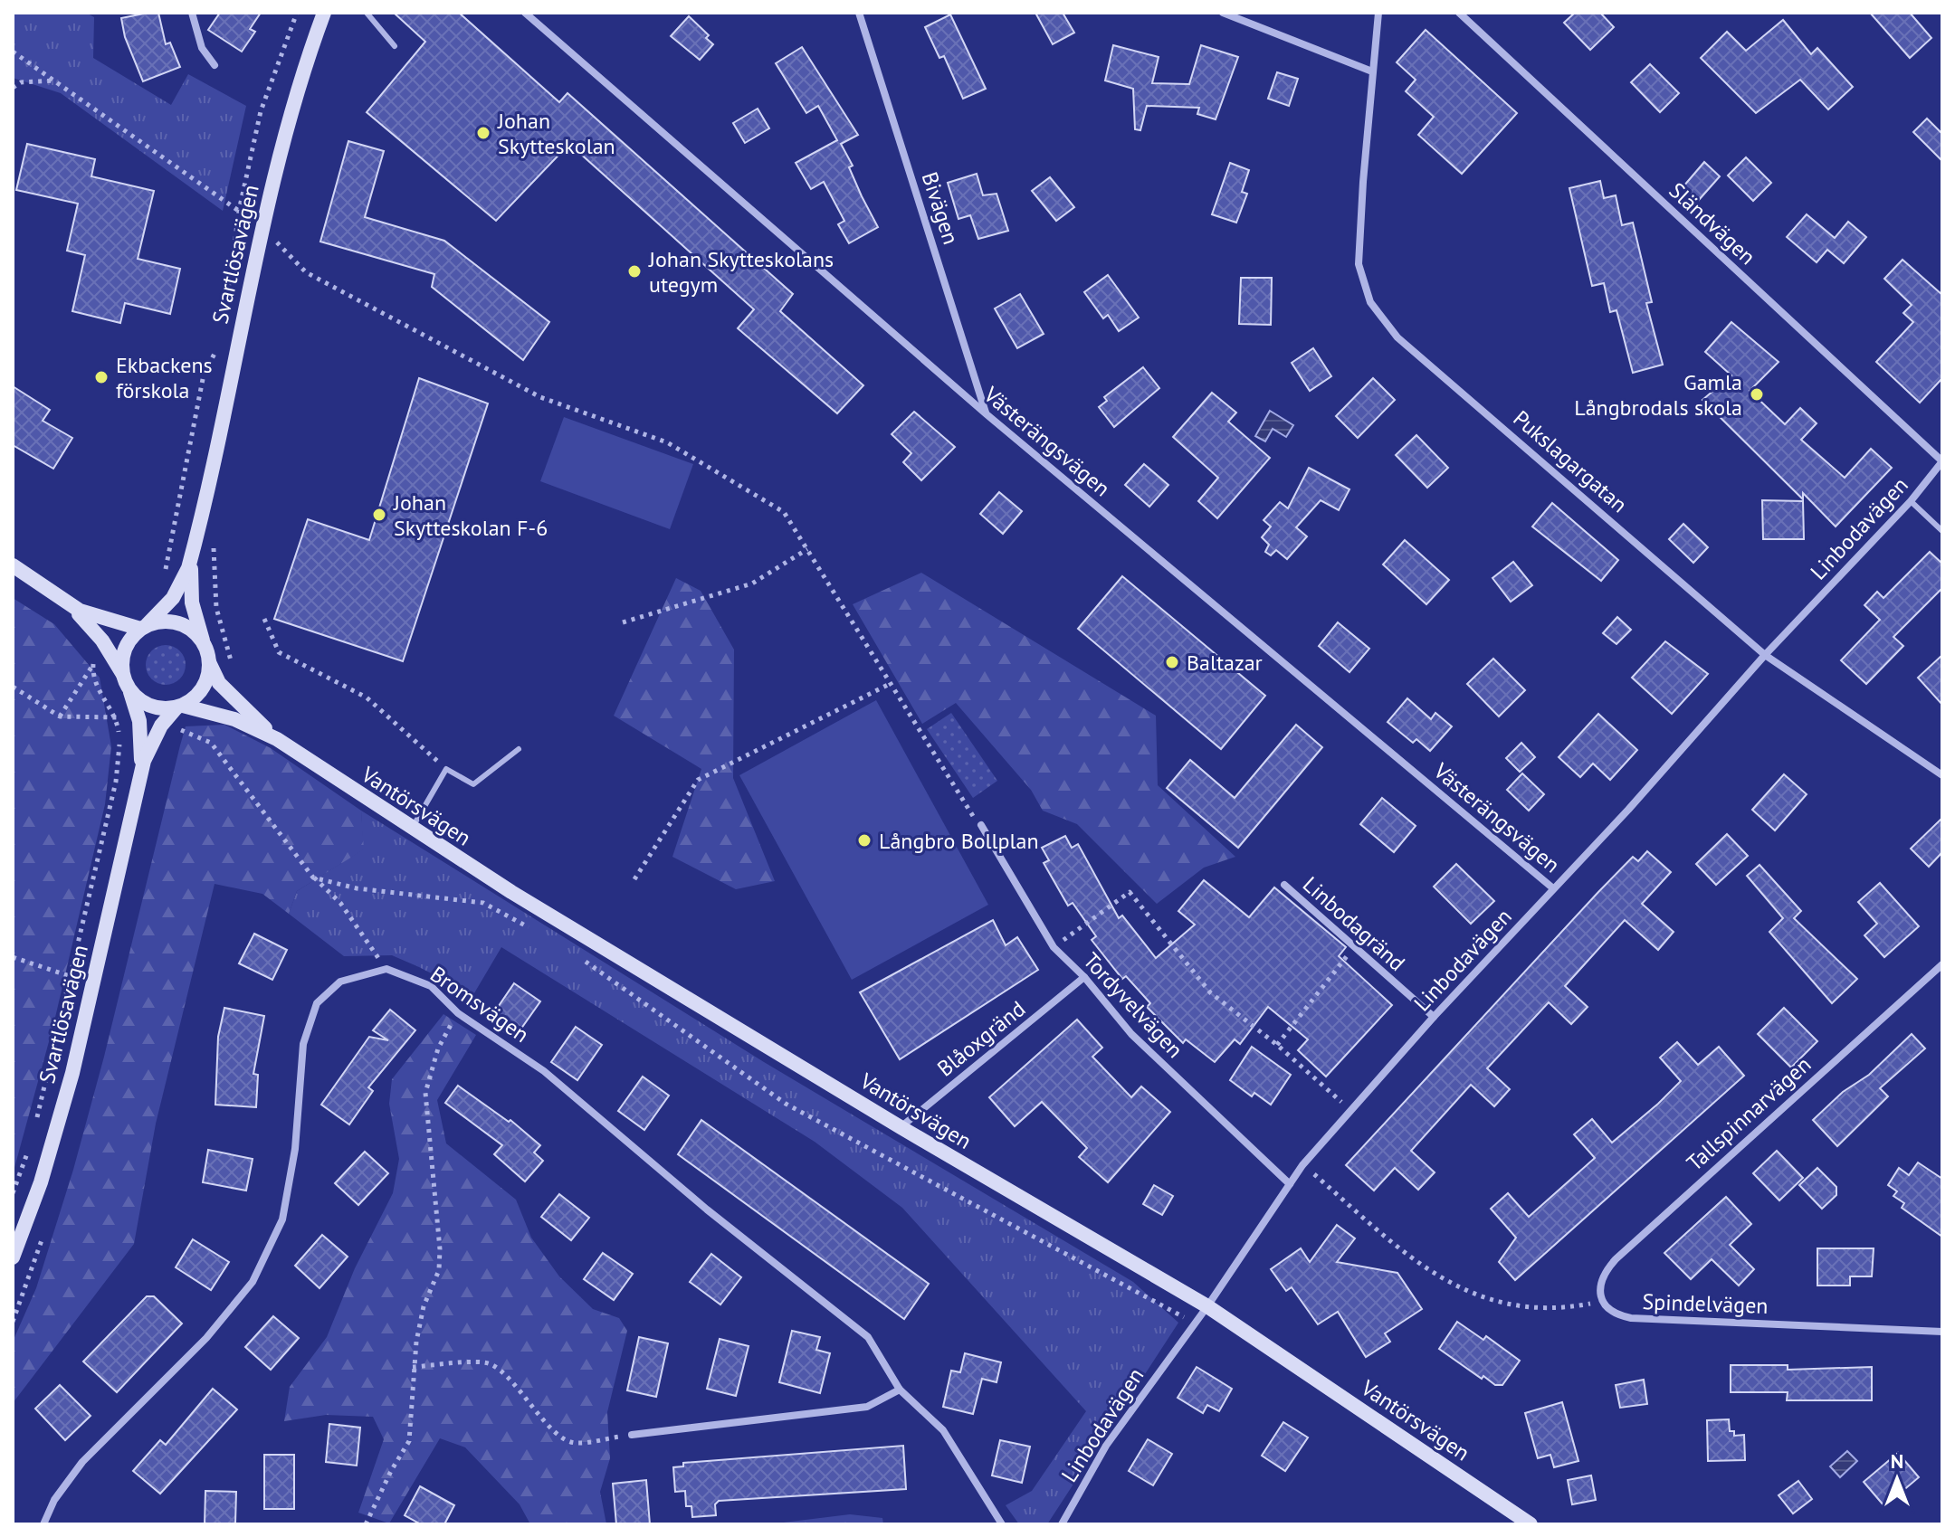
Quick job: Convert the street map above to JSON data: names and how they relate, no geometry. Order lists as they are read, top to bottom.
{
  "streets": {
    "street": [
      "Bivägen",
      "Sländvägen",
      "Svartlösavägen",
      "Västerängsvägen",
      "Pukslagargatan",
      "Linbodavägen",
      "Vantörsvägen",
      "Linbodagränd",
      "Bromsvägen",
      "Tordyvelvägen",
      "Blåoxgränd",
      "Tallspinnarvägen",
      "Spindelvägen"
    ]
  },
  "crossings": [
    ["Bivägen", "Västerängsvägen"],
    ["Sländvägen", "Linbodavägen"],
    ["Svartlösavägen", "Vantörsvägen"],
    ["Västerängsvägen", "Linbodavägen"],
    ["Pukslagargatan", "Linbodavägen"],
    ["Linbodavägen", "Vantörsvägen"],
    ["Linbodavägen", "Linbodagränd"],
    ["Linbodavägen", "Tordyvelvägen"],
    ["Vantörsvägen", "Blåoxgränd"],
    ["Tordyvelvägen", "Blåoxgränd"],
    ["Tallspinnarvägen", "Spindelvägen"]
  ],
  "places": [
    "Johan Skytteskolan",
    "Johan Skytteskolans utegym",
    "Ekbackens förskola",
    "Gamla Långbrodals skola",
    "Johan Skytteskolan F-6",
    "Baltazar",
    "Långbro Bollplan"
  ],
  "north": "top"
}
